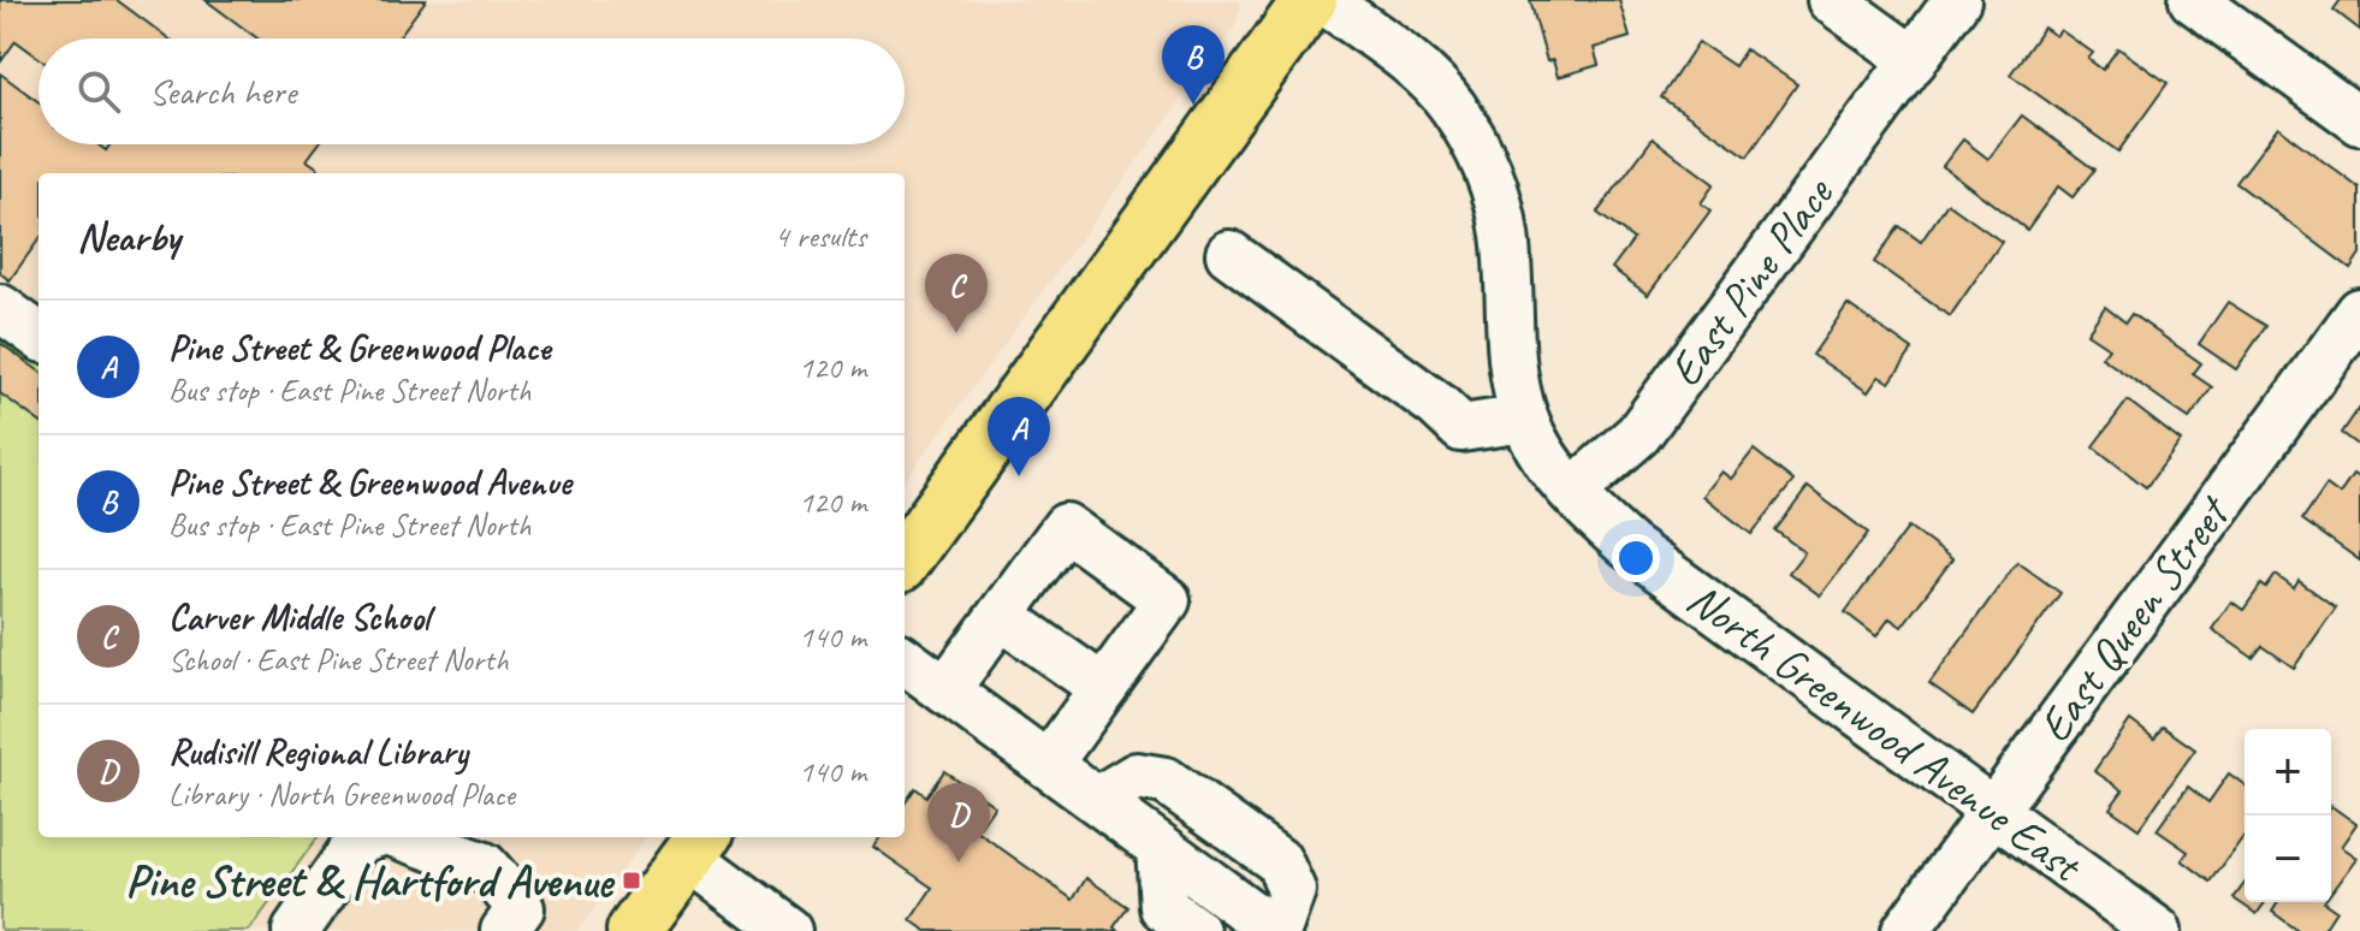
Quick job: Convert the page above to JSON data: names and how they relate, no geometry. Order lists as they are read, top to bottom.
{
  "streets": {
    "street": ["East Pine Place", "East Queen Street", "North Greenwood Avenue East"]
  },
  "crossings": [
    ["East Pine Place", "North Greenwood Avenue East"],
    ["East Queen Street", "North Greenwood Avenue East"]
  ],
  "places": {
    "transit": ["Pine Street & Hartford Avenue"]
  },
  "page": {
    "pins": [
      "B",
      "C",
      "A",
      "D"
    ],
    "search": "Search here",
    "heading": ["Nearby", "4 results"],
    "list": [
      {
        "mark": "A",
        "name": "Pine Street & Greenwood Place",
        "note": "Bus stop · East Pine Street North",
        "value": "120 m"
      },
      {
        "mark": "B",
        "name": "Pine Street & Greenwood Avenue",
        "note": "Bus stop · East Pine Street North",
        "value": "120 m"
      },
      {
        "mark": "C",
        "name": "Carver Middle School",
        "note": "School · East Pine Street North",
        "value": "140 m"
      },
      {
        "mark": "D",
        "name": "Rudisill Regional Library",
        "note": "Library · North Greenwood Place",
        "value": "140 m"
      }
    ],
    "map_buttons": ["+", "−"]
  }
}
